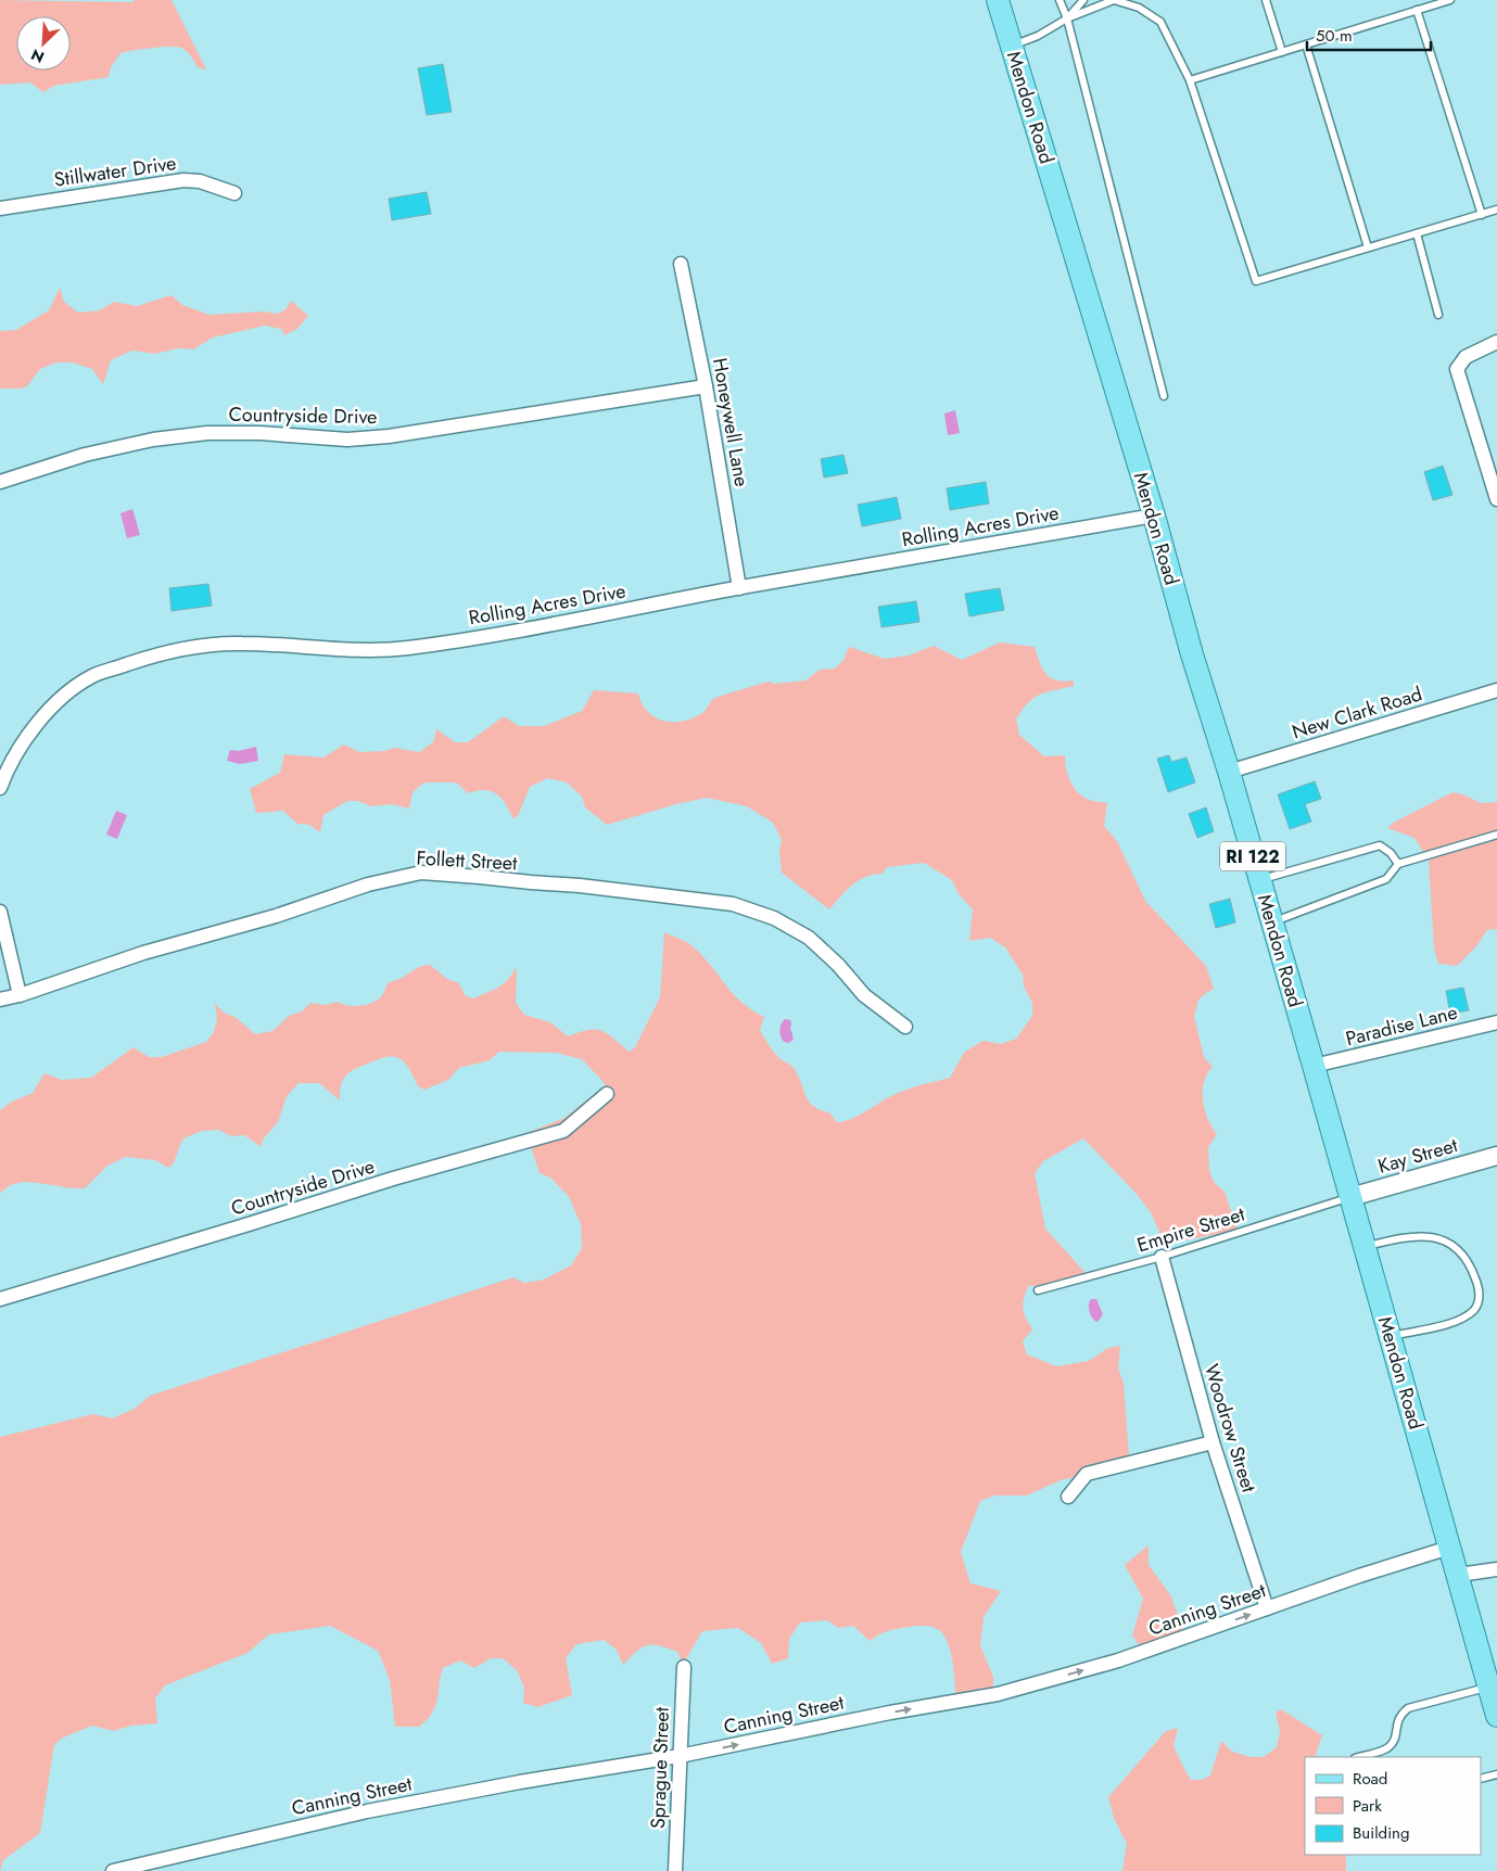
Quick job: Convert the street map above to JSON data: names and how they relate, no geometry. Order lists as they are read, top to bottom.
{
  "streets": {
    "main road": ["Mendon Road", "RI 122"],
    "street": [
      "Stillwater Drive",
      "Countryside Drive",
      "Honeywell Lane",
      "Rolling Acres Drive",
      "New Clark Road",
      "Follett Street",
      "Paradise Lane",
      "Kay Street",
      "Woodrow Street",
      "Canning Street",
      "Sprague Street"
    ],
    "lane": ["Empire Street"]
  },
  "crossings": [
    ["Mendon Road", "Rolling Acres Drive"],
    ["Mendon Road", "New Clark Road"],
    ["Mendon Road", "Paradise Lane"],
    ["Mendon Road", "Kay Street"],
    ["Mendon Road", "Empire Street"],
    ["Mendon Road", "Canning Street"],
    ["Countryside Drive", "Honeywell Lane"],
    ["Honeywell Lane", "Rolling Acres Drive"],
    ["Kay Street", "Empire Street"],
    ["Empire Street", "Woodrow Street"],
    ["Woodrow Street", "Canning Street"],
    ["Canning Street", "Sprague Street"]
  ],
  "one_way": ["Canning Street"],
  "legend": ["Road", "Park", "Building"],
  "scale_bar": "50 m",
  "north": "bottom left"
}
